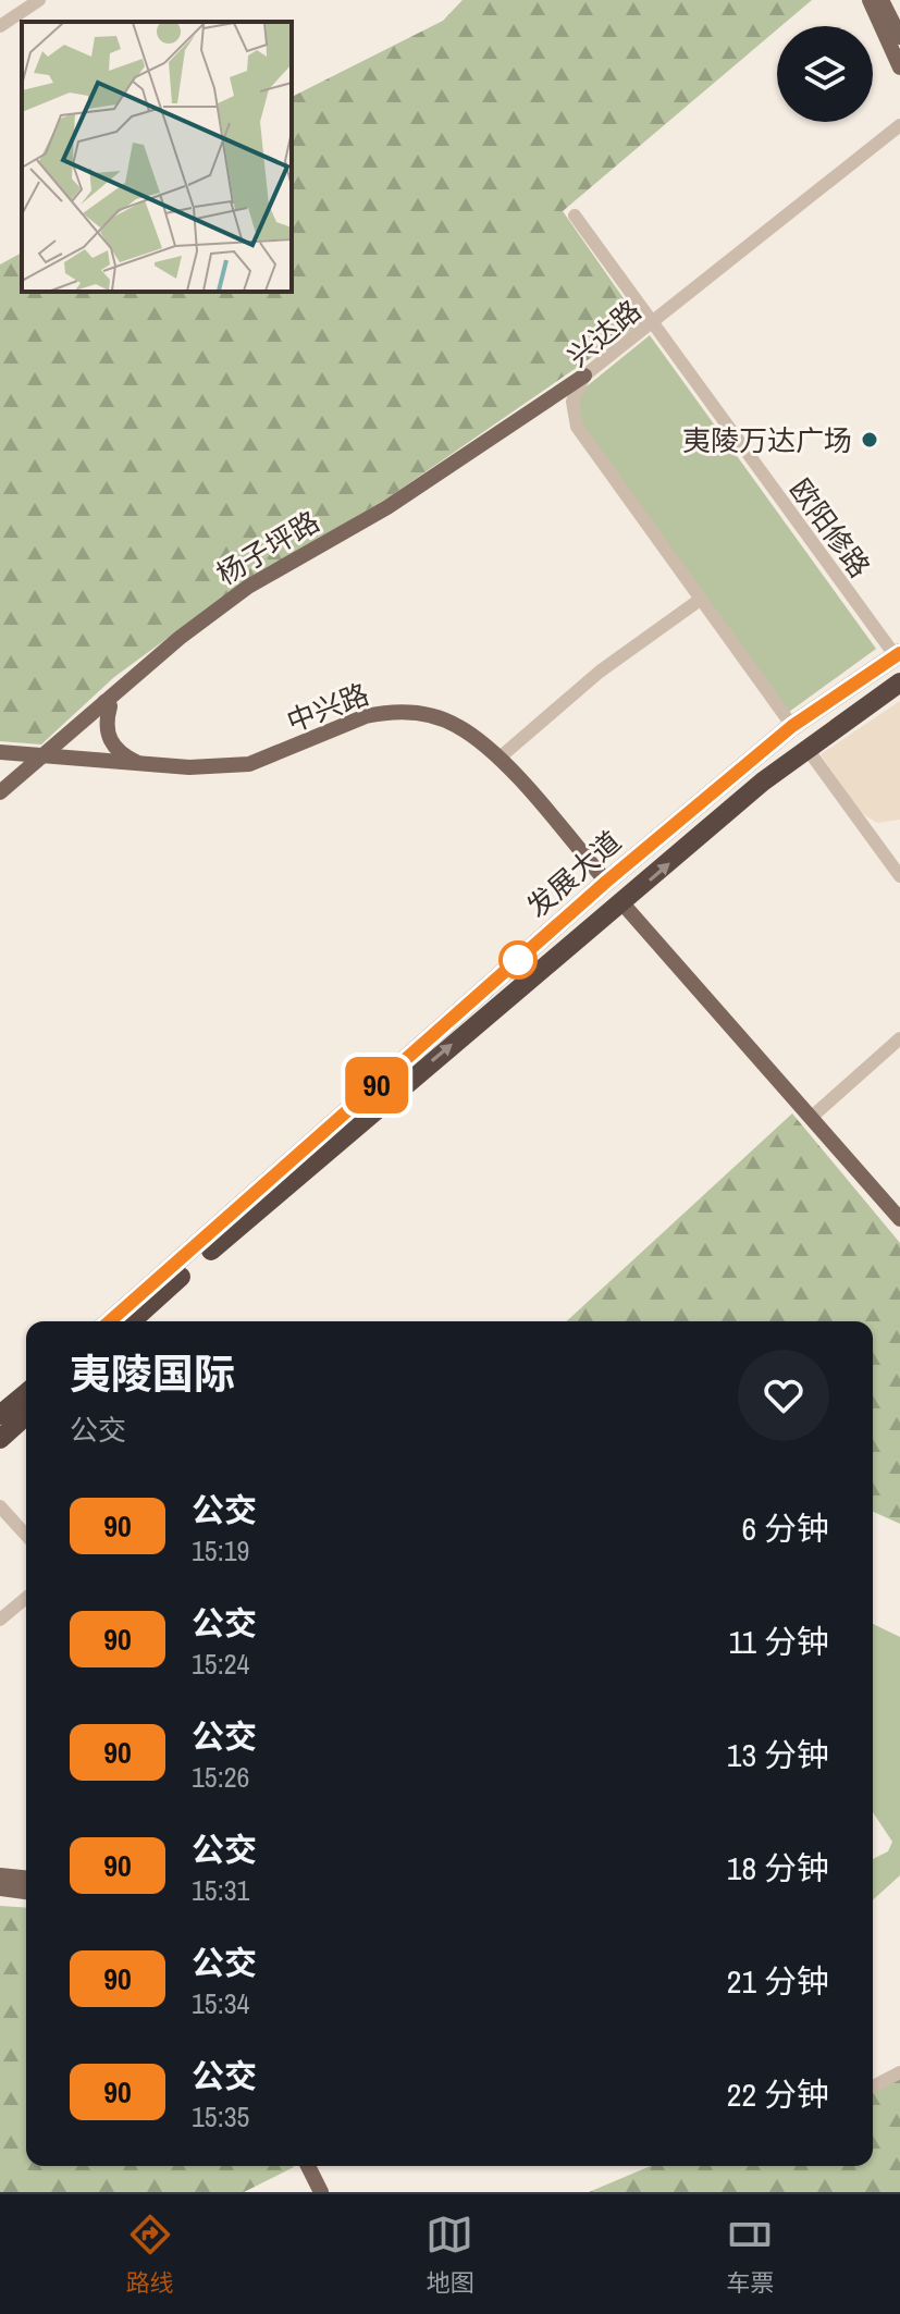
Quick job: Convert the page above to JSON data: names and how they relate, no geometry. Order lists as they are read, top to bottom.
{
  "streets": {
    "highway": ["发展大道"],
    "main road": ["杨子坪路", "中兴路"],
    "street": ["兴达路", "欧阳修路"]
  },
  "crossings": [
    ["兴达路", "欧阳修路"],
    ["兴达路", "杨子坪路"],
    ["兴达路", "发展大道"],
    ["欧阳修路", "发展大道"],
    ["杨子坪路", "中兴路"],
    ["中兴路", "发展大道"]
  ],
  "places": ["夷陵万达广场"],
  "lines": ["bus line 90"],
  "page": {
    "on_map": "90",
    "heading": ["夷陵国际", "公交"],
    "list": [
      {
        "mark": "90",
        "name": "公交",
        "note": "15:19",
        "value": "6 分钟"
      },
      {
        "mark": "90",
        "name": "公交",
        "note": "15:24",
        "value": "11 分钟"
      },
      {
        "mark": "90",
        "name": "公交",
        "note": "15:26",
        "value": "13 分钟"
      },
      {
        "mark": "90",
        "name": "公交",
        "note": "15:31",
        "value": "18 分钟"
      },
      {
        "mark": "90",
        "name": "公交",
        "note": "15:34",
        "value": "21 分钟"
      },
      {
        "mark": "90",
        "name": "公交",
        "note": "15:35",
        "value": "22 分钟"
      }
    ],
    "tabs": ["路线", "地图", "车票"]
  }
}
